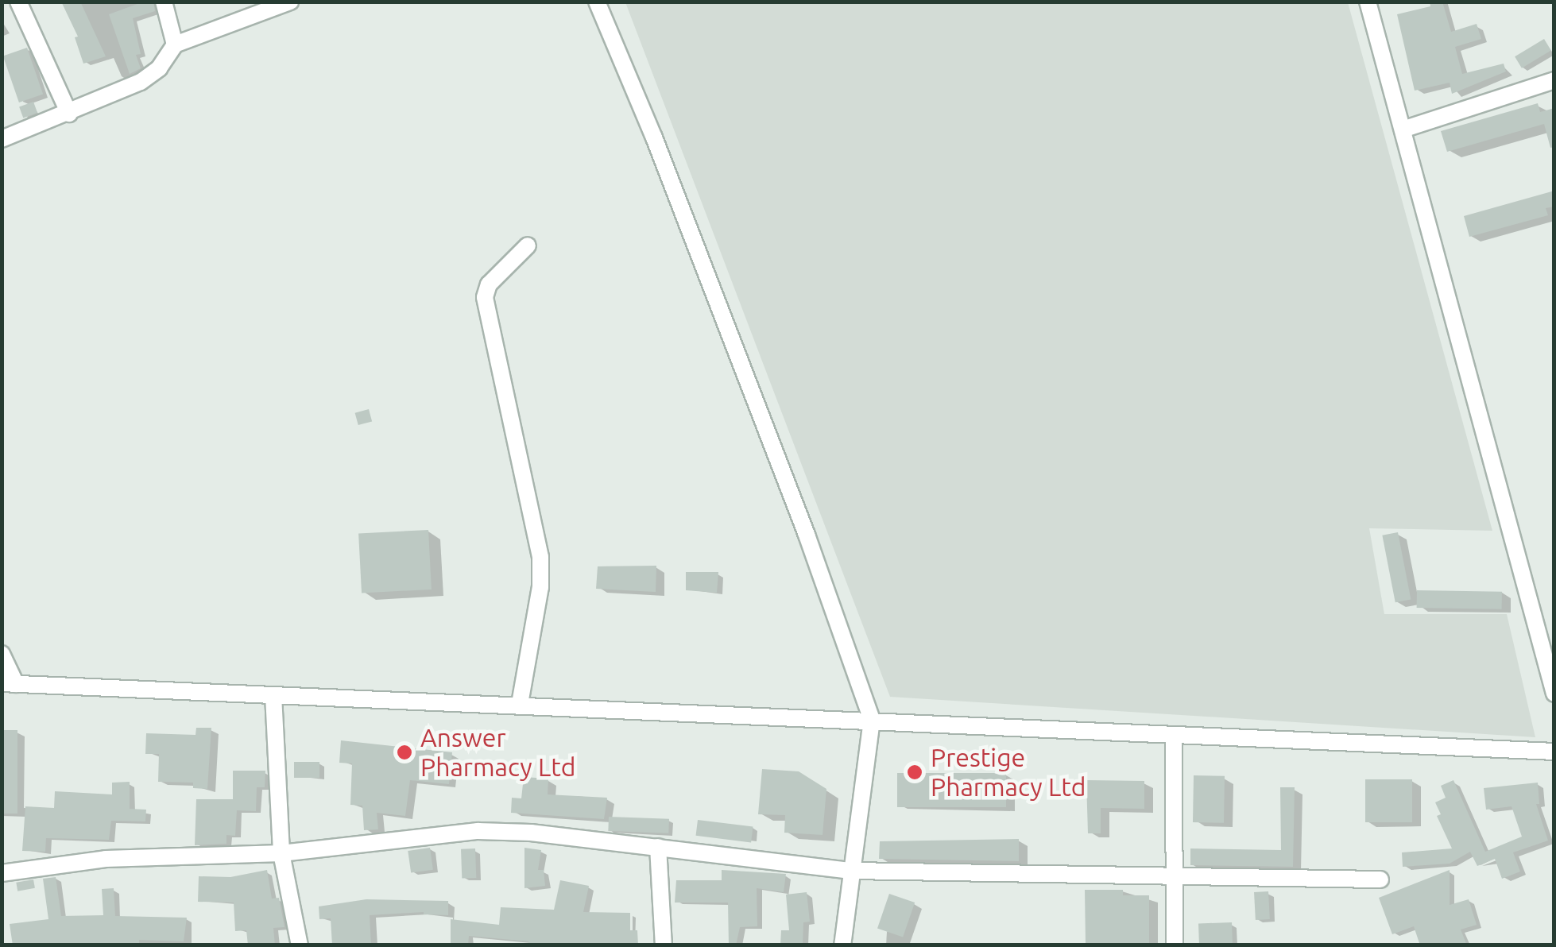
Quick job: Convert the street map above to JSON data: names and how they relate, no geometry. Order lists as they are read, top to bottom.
{
  "places": ["Answer Pharmacy Ltd", "Prestige Pharmacy Ltd"]
}
